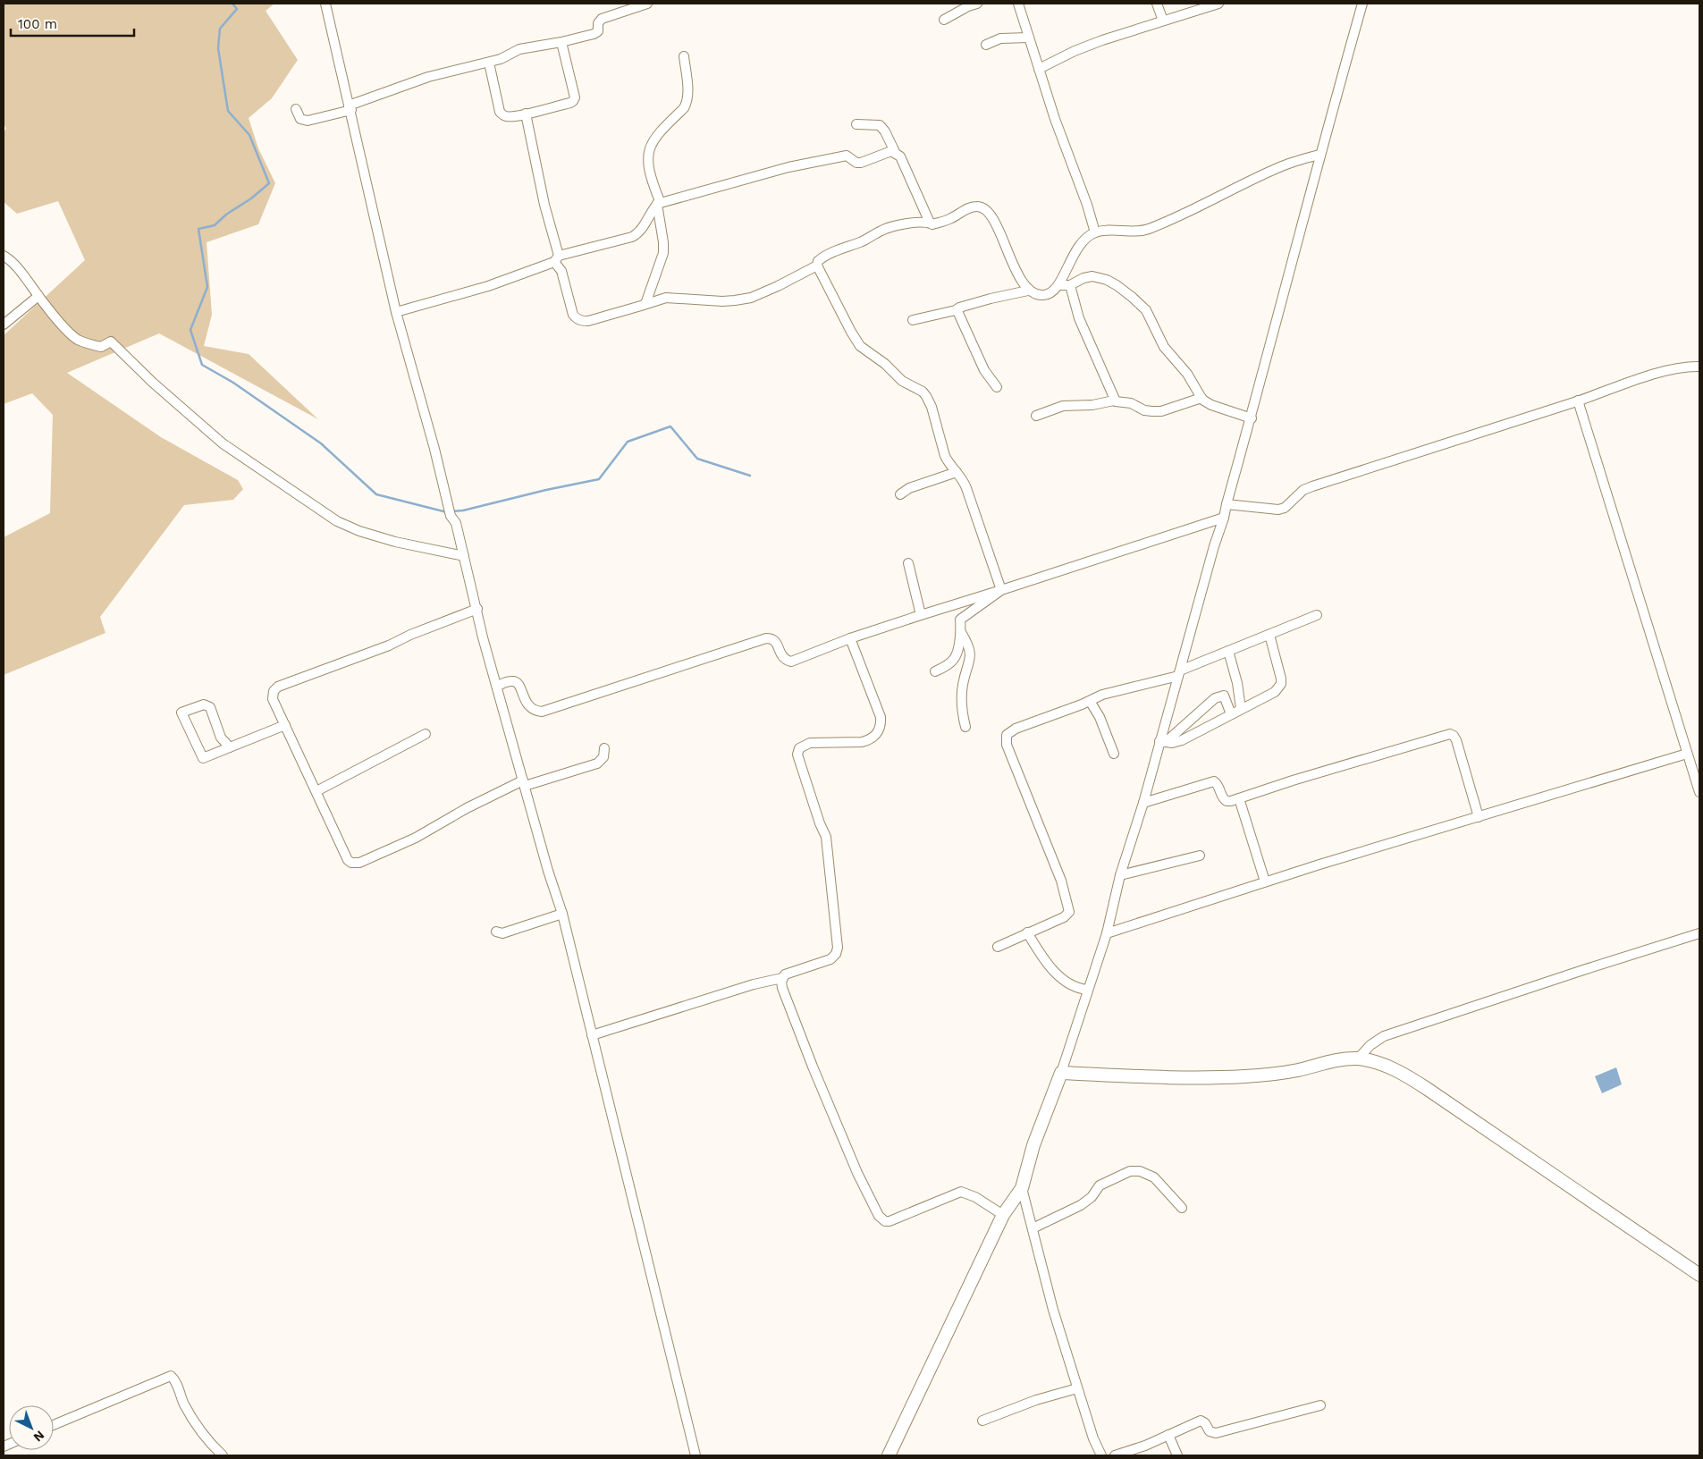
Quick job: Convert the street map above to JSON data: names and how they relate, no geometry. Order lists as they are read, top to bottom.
{
  "scale_bar": "100 m",
  "north": "bottom right"
}
